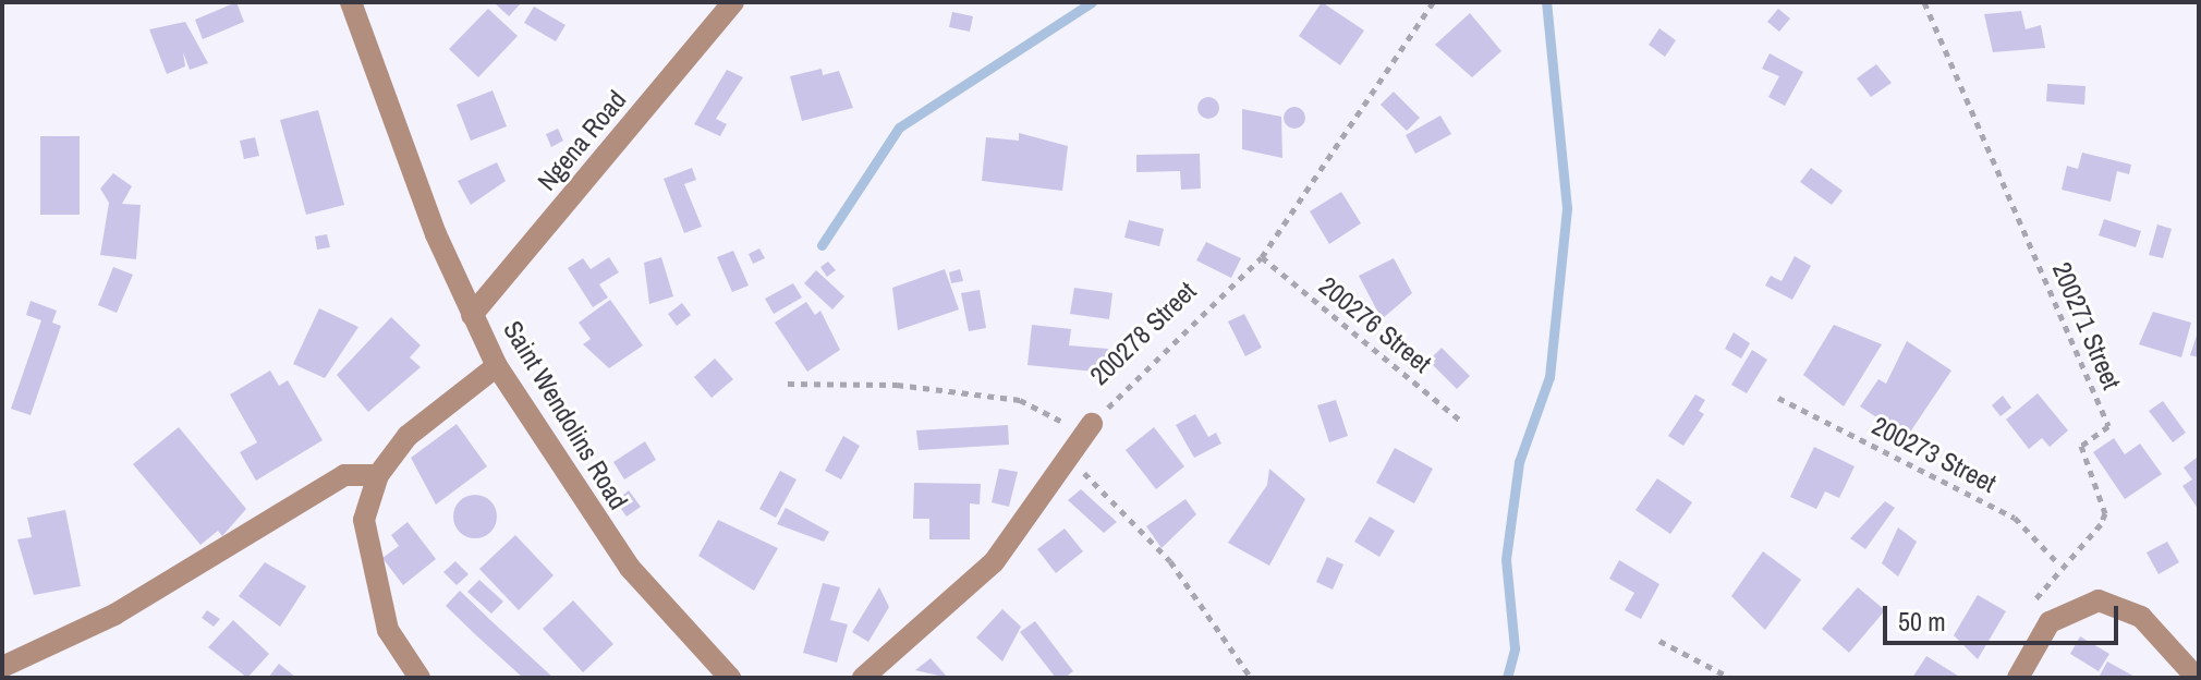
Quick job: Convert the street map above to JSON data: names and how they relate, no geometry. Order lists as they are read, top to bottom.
{
  "streets": {
    "street": ["Ngena Road", "200278 Street", "Saint Wendolins Road"],
    "path": ["200276 Street", "200271 Street", "200273 Street"]
  },
  "crossings": [
    ["Ngena Road", "Saint Wendolins Road"],
    ["200276 Street", "200278 Street"],
    ["200271 Street", "200273 Street"]
  ],
  "scale_bar": "50 m"
}
